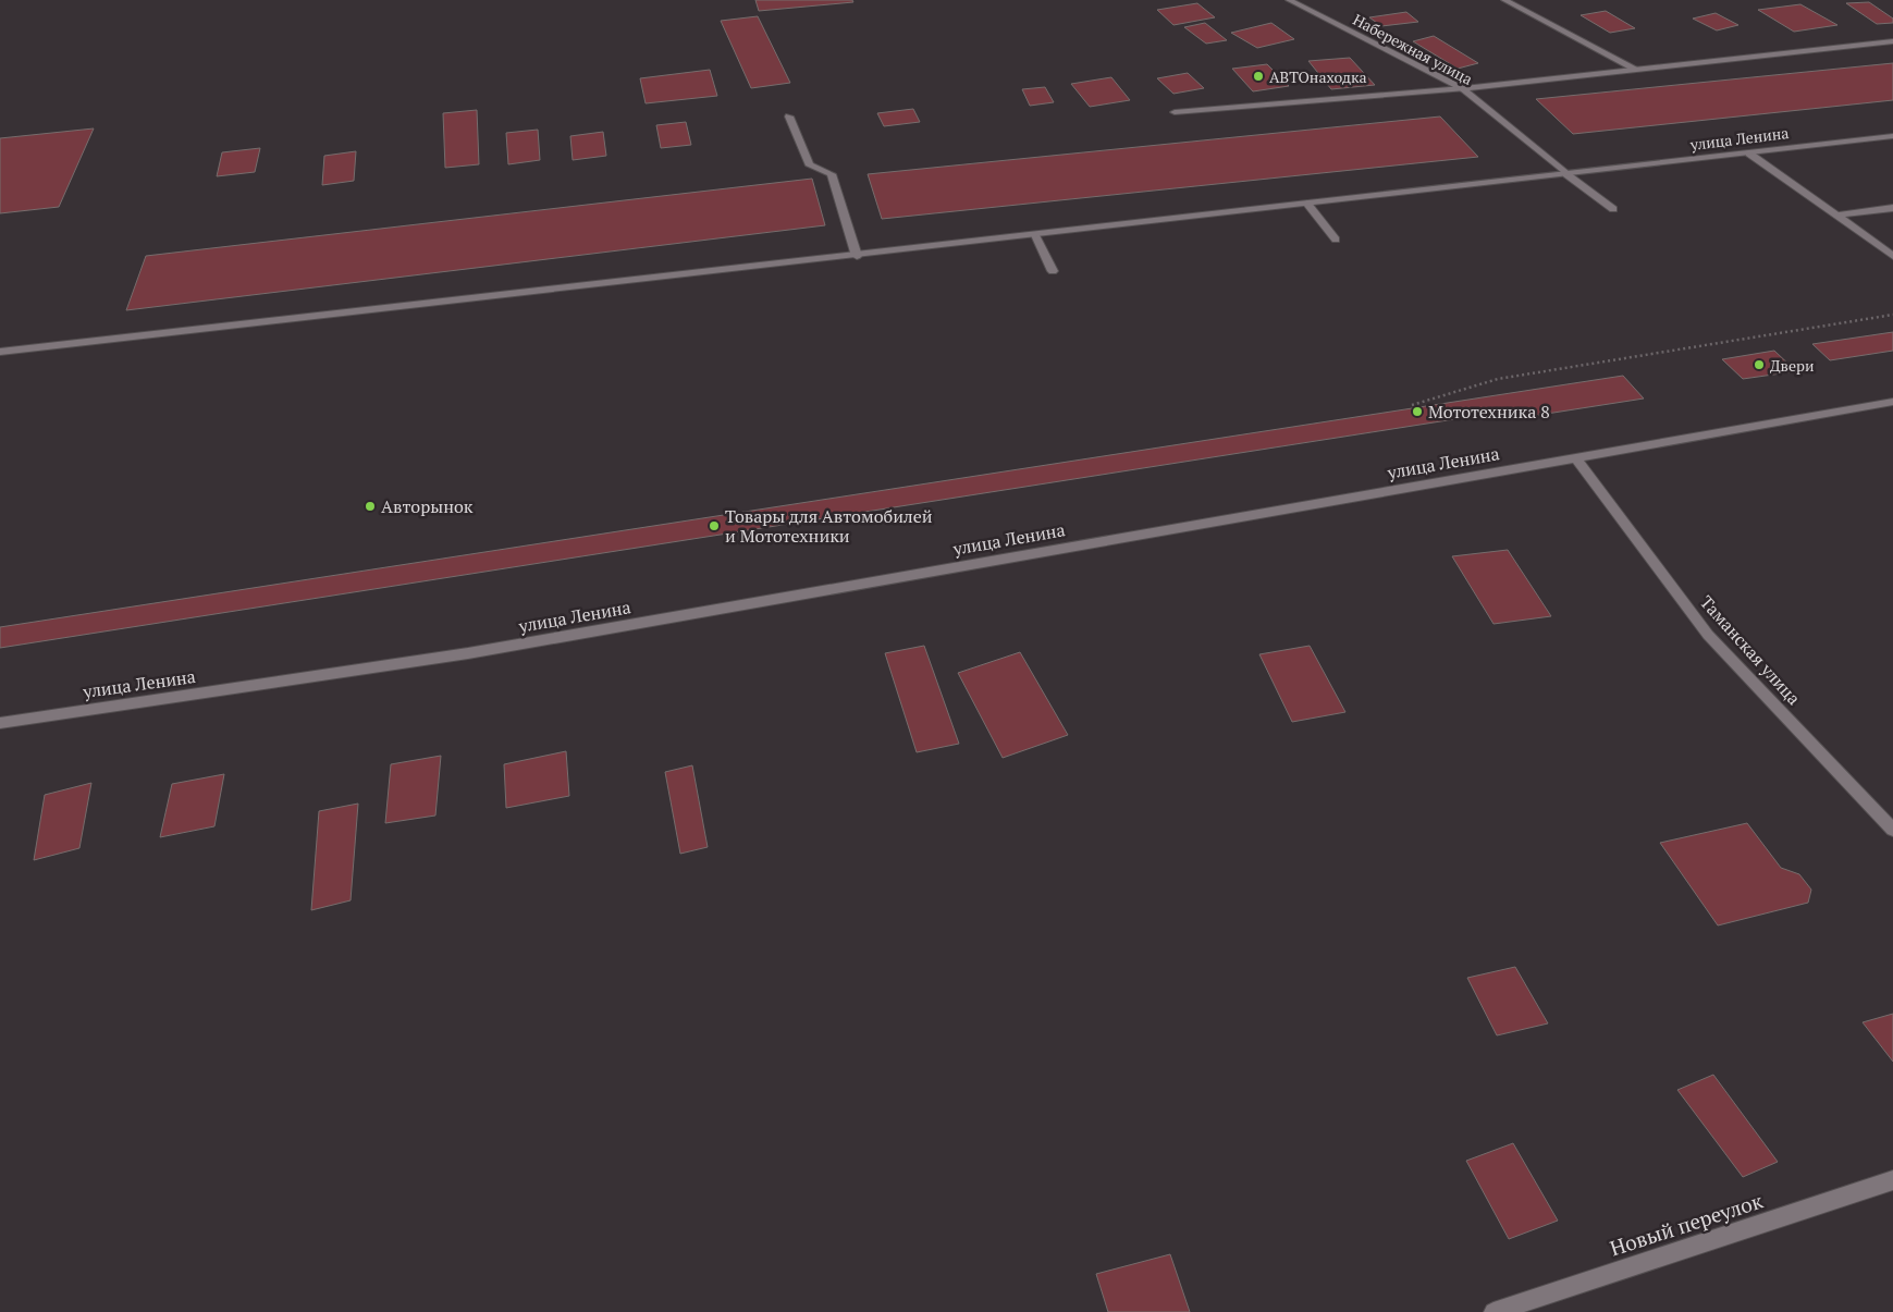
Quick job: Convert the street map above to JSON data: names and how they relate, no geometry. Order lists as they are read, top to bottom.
{
  "streets": {
    "street": [
      "Набережная улица",
      "улица Ленина",
      "Таманская улица",
      "Новый переулок"
    ]
  },
  "crossings": [
    ["Набережная улица", "улица Ленина"],
    ["улица Ленина", "Таманская улица"]
  ],
  "places": [
    "АВТОнаходка",
    "Двери",
    "Мототехника 8",
    "Авторынок",
    "Товары для Автомобилей и Мототехники"
  ]
}
